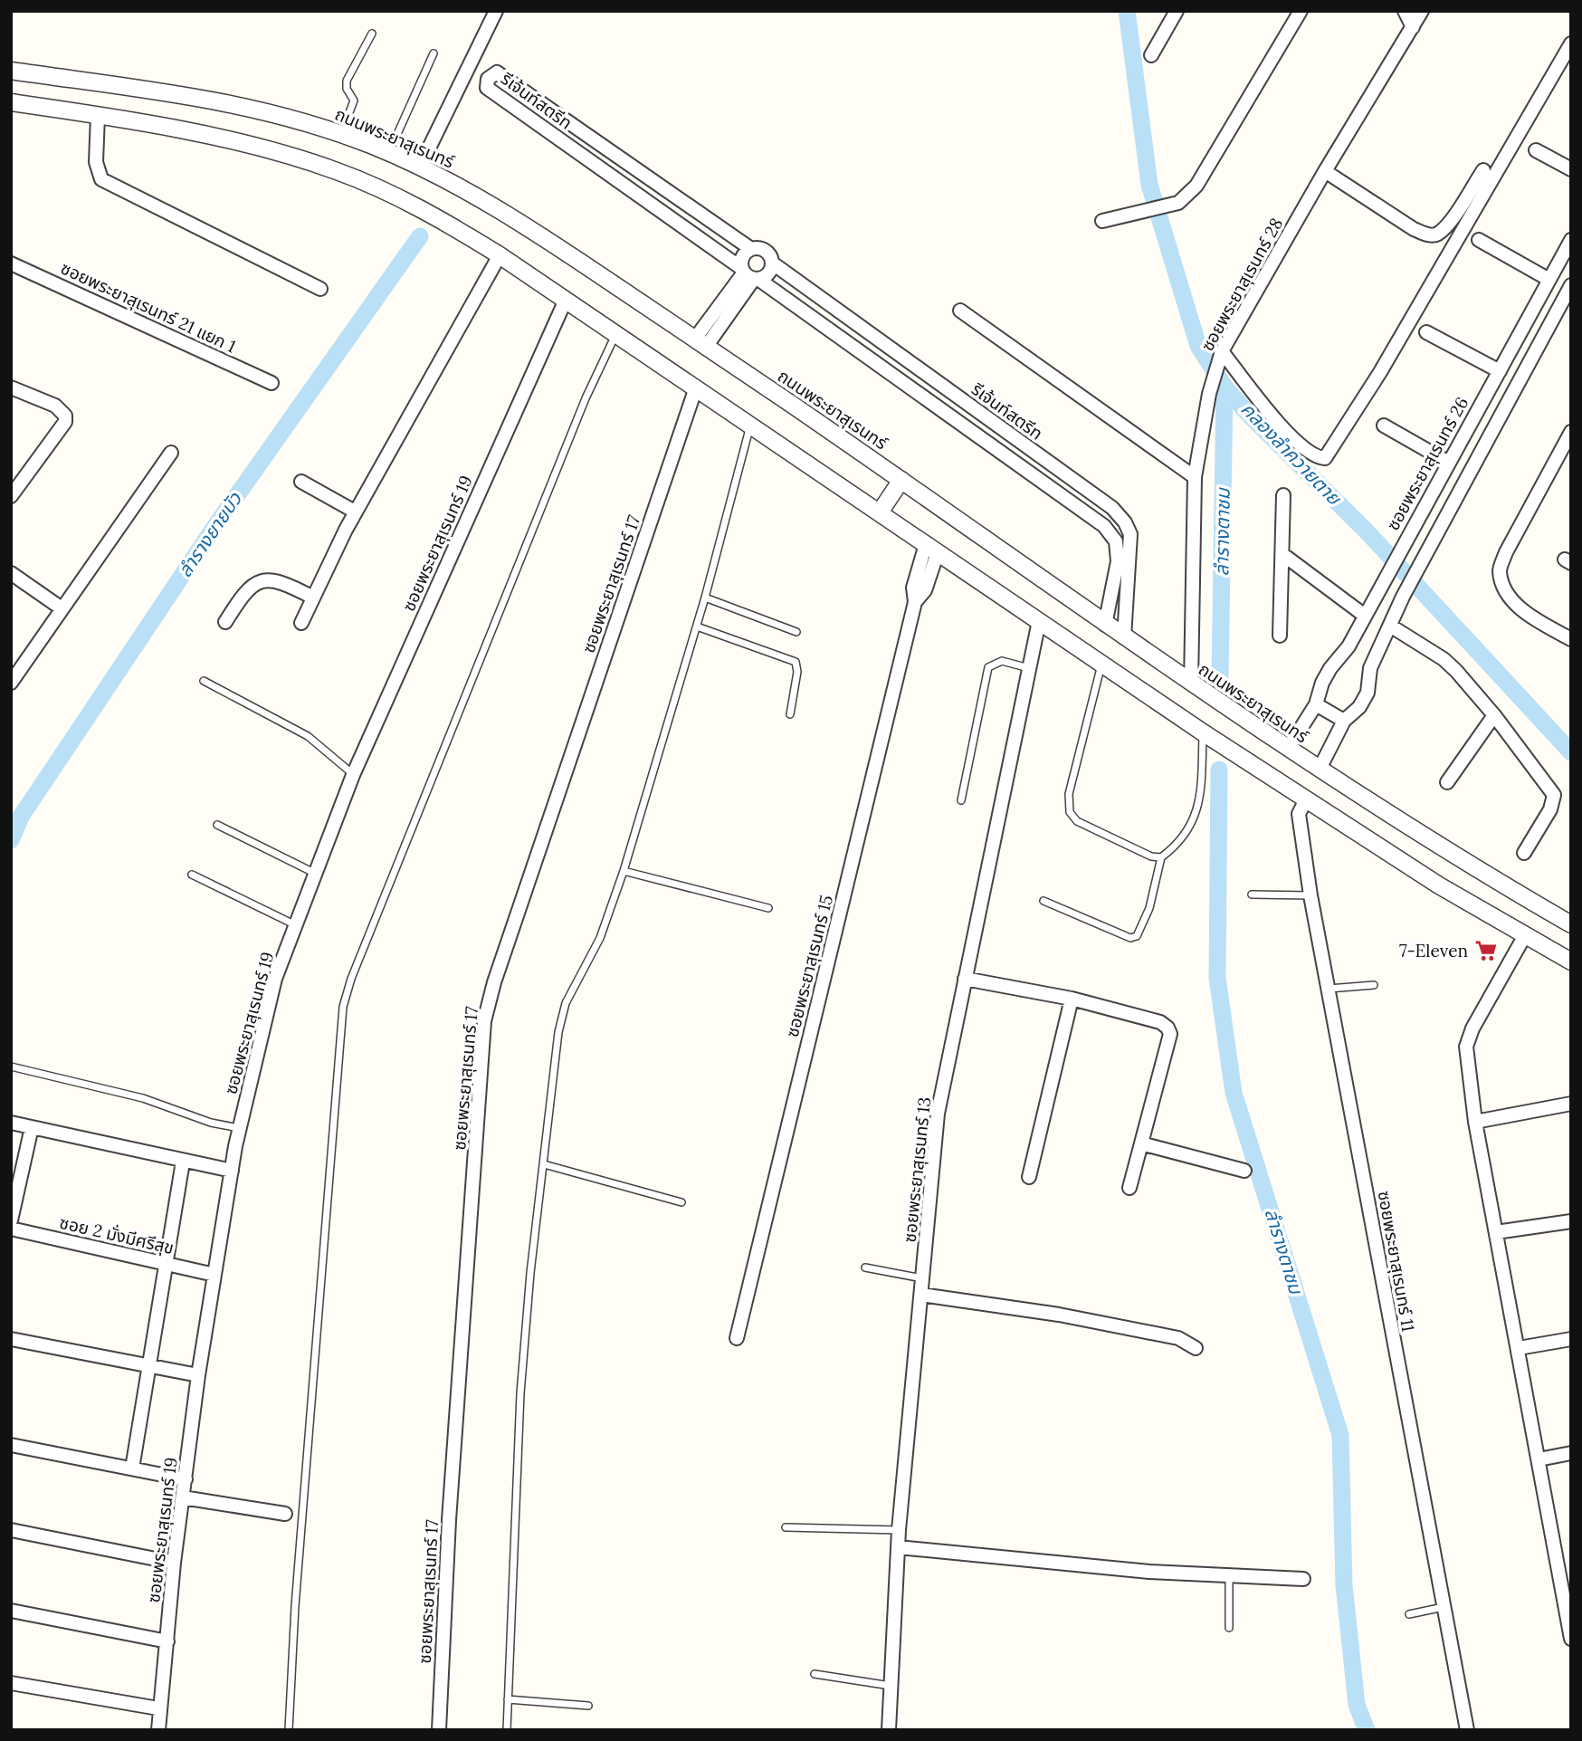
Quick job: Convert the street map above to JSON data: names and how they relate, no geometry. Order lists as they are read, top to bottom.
{
  "streets": {
    "street": [
      "รีเจ้นท์สตรีท",
      "ถนนพระยาสุเรนทร์",
      "ซอยพระยาสุเรนทร์ 28",
      "ซอยพระยาสุเรนทร์ 21 แยก 1",
      "ซอยพระยาสุเรนทร์ 26",
      "ซอยพระยาสุเรนทร์ 19",
      "ซอยพระยาสุเรนทร์ 17",
      "ซอยพระยาสุเรนทร์ 15",
      "ซอยพระยาสุเรนทร์ 13",
      "ซอย 2 มั่งมีศรีสุข",
      "ซอยพระยาสุเรนทร์ 11"
    ]
  },
  "crossings": [
    ["รีเจ้นท์สตรีท", "ถนนพระยาสุเรนทร์"],
    ["ถนนพระยาสุเรนทร์", "ซอยพระยาสุเรนทร์ 28"],
    ["ถนนพระยาสุเรนทร์", "ซอยพระยาสุเรนทร์ 26"],
    ["ซอยพระยาสุเรนทร์ 19", "ซอย 2 มั่งมีศรีสุข"]
  ],
  "water": ["คลองลำควายตาย", "ลำรางตาชม", "ลำรางยายบัว"],
  "places": {
    "supermarket": ["7-Eleven"]
  }
}
